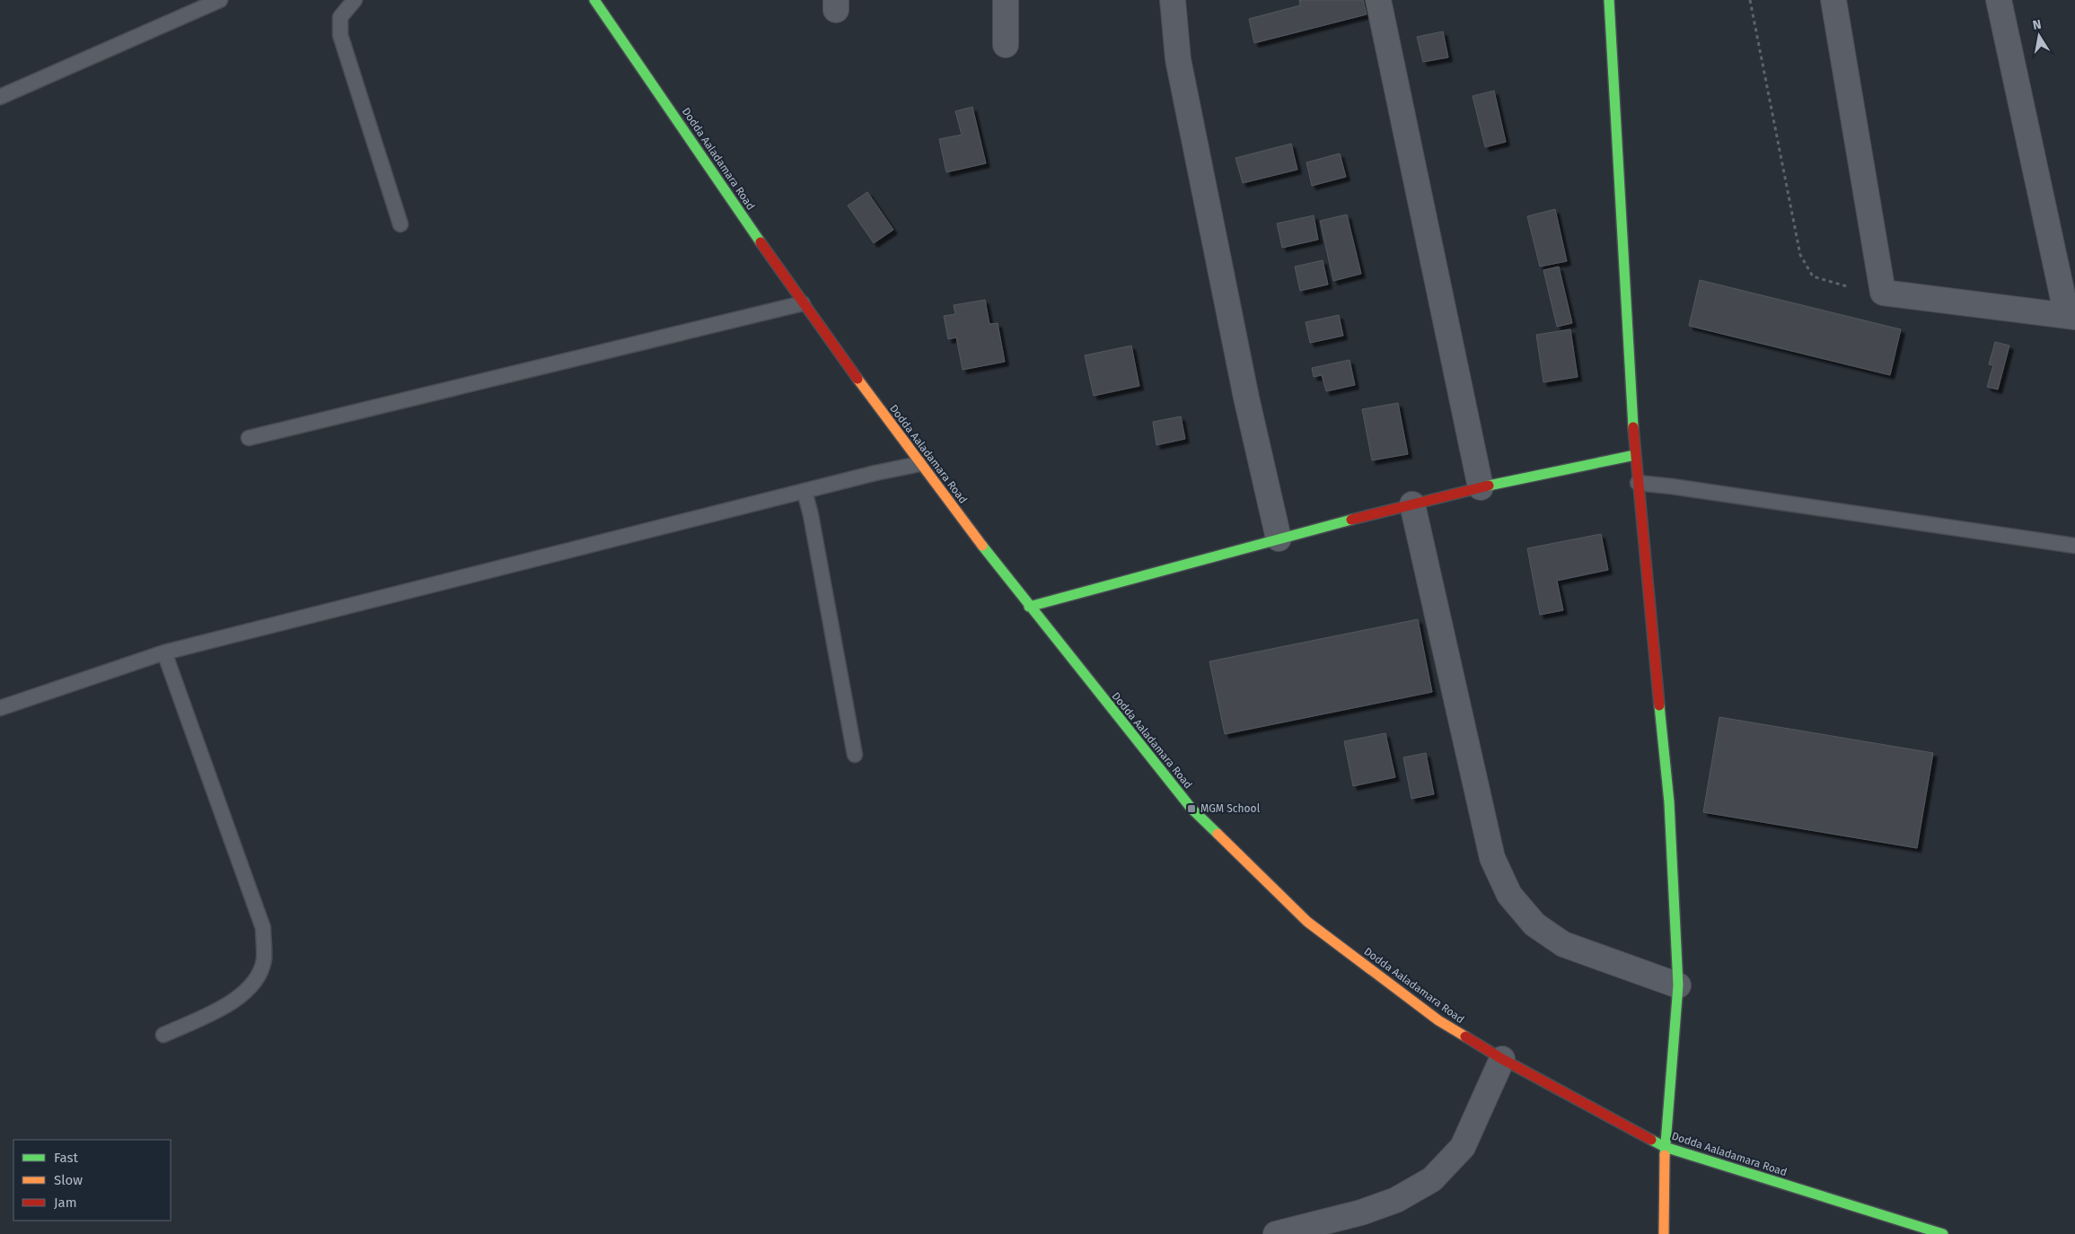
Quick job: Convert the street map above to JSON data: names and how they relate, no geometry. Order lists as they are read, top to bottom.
{
  "streets": {
    "main road": ["Dodda Aaladamara Road"]
  },
  "places": {
    "transit": ["MGM School"]
  },
  "legend": ["Fast", "Slow", "Jam"],
  "north": "top"
}
